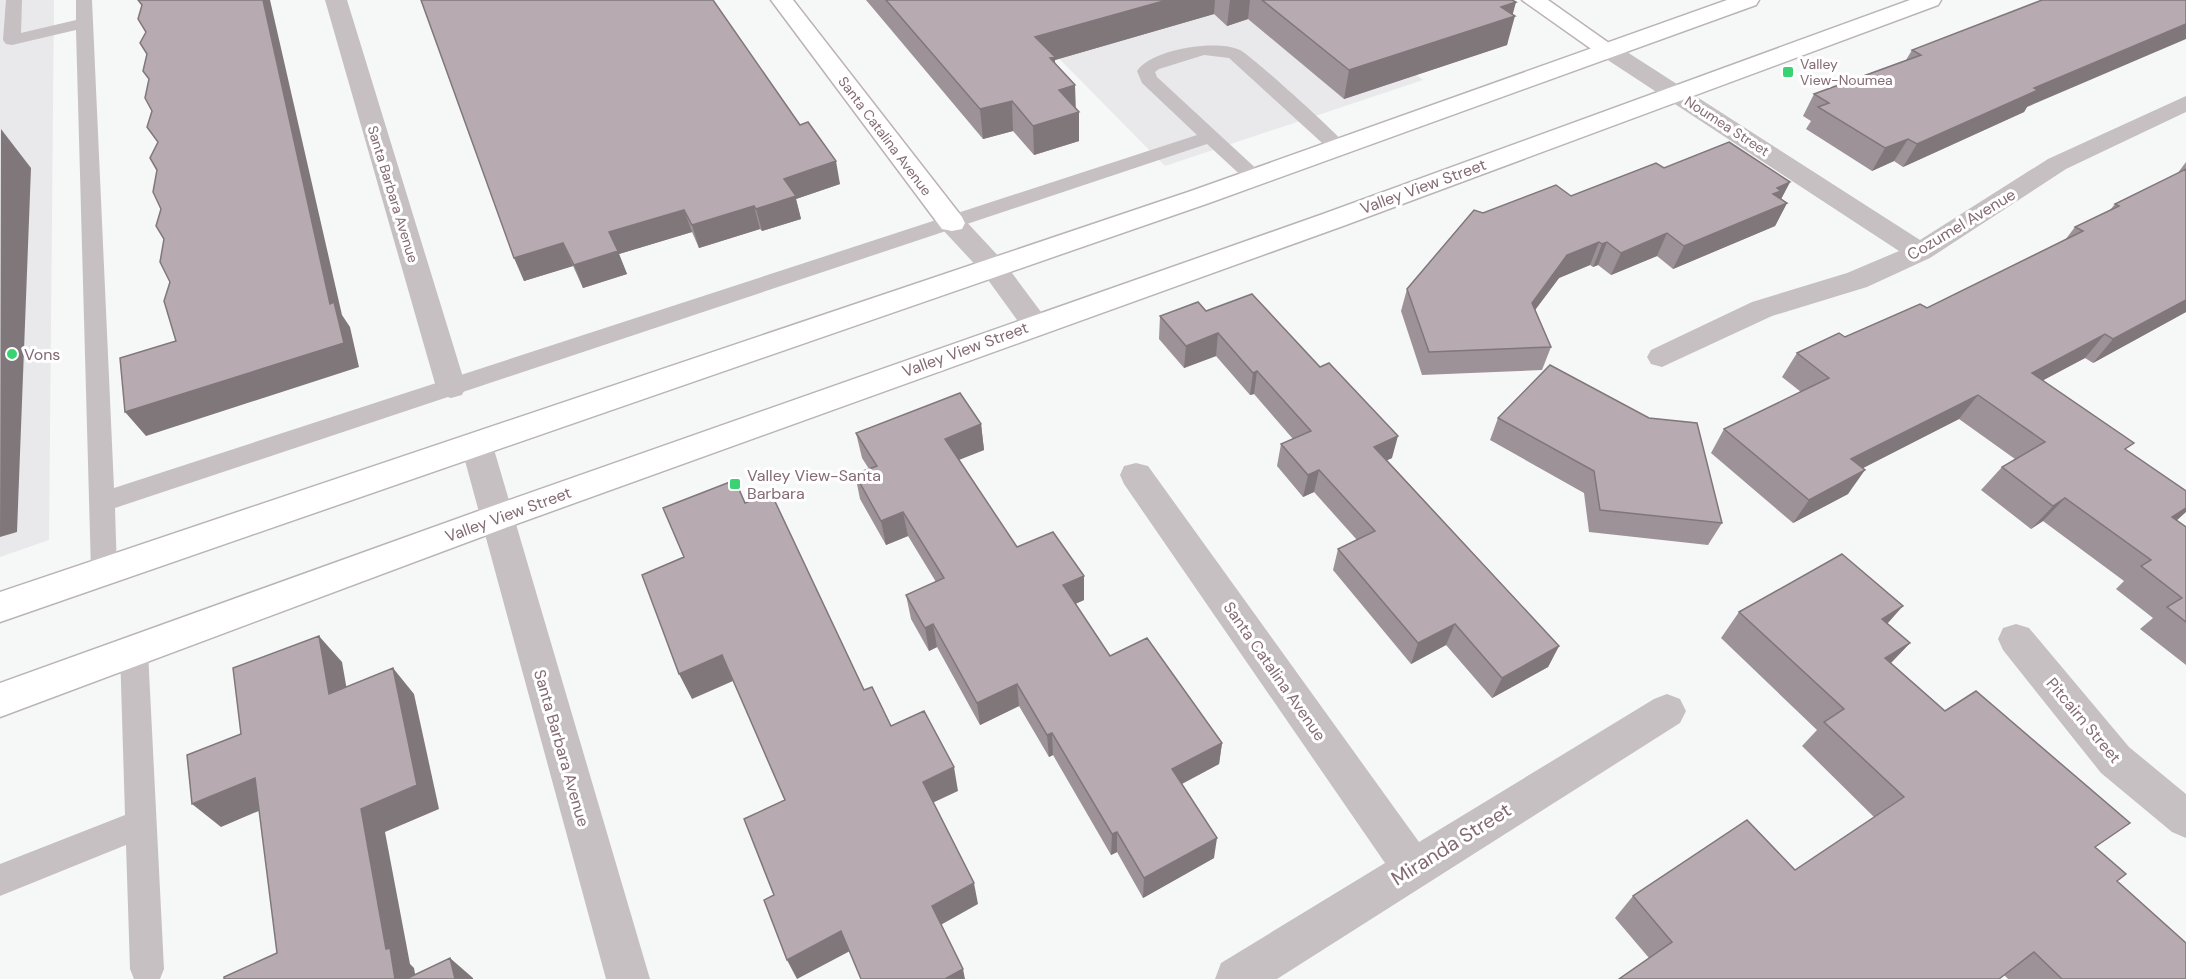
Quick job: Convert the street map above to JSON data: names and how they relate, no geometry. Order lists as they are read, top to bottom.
{
  "streets": {
    "main road": ["Noumea Street", "Santa Catalina Avenue", "Valley View Street"],
    "street": [
      "Santa Barbara Avenue",
      "Cozumel Avenue",
      "Pitcairn Street",
      "Miranda Street"
    ]
  },
  "crossings": [
    ["Noumea Street", "Valley View Street"],
    ["Noumea Street", "Cozumel Avenue"],
    ["Santa Catalina Avenue", "Valley View Street"],
    ["Santa Catalina Avenue", "Miranda Street"],
    ["Valley View Street", "Santa Barbara Avenue"]
  ],
  "places": {
    "transit": ["Valley View-Noumea", "Valley View-Santa Barbara"],
    "other": ["Vons"]
  }
}
